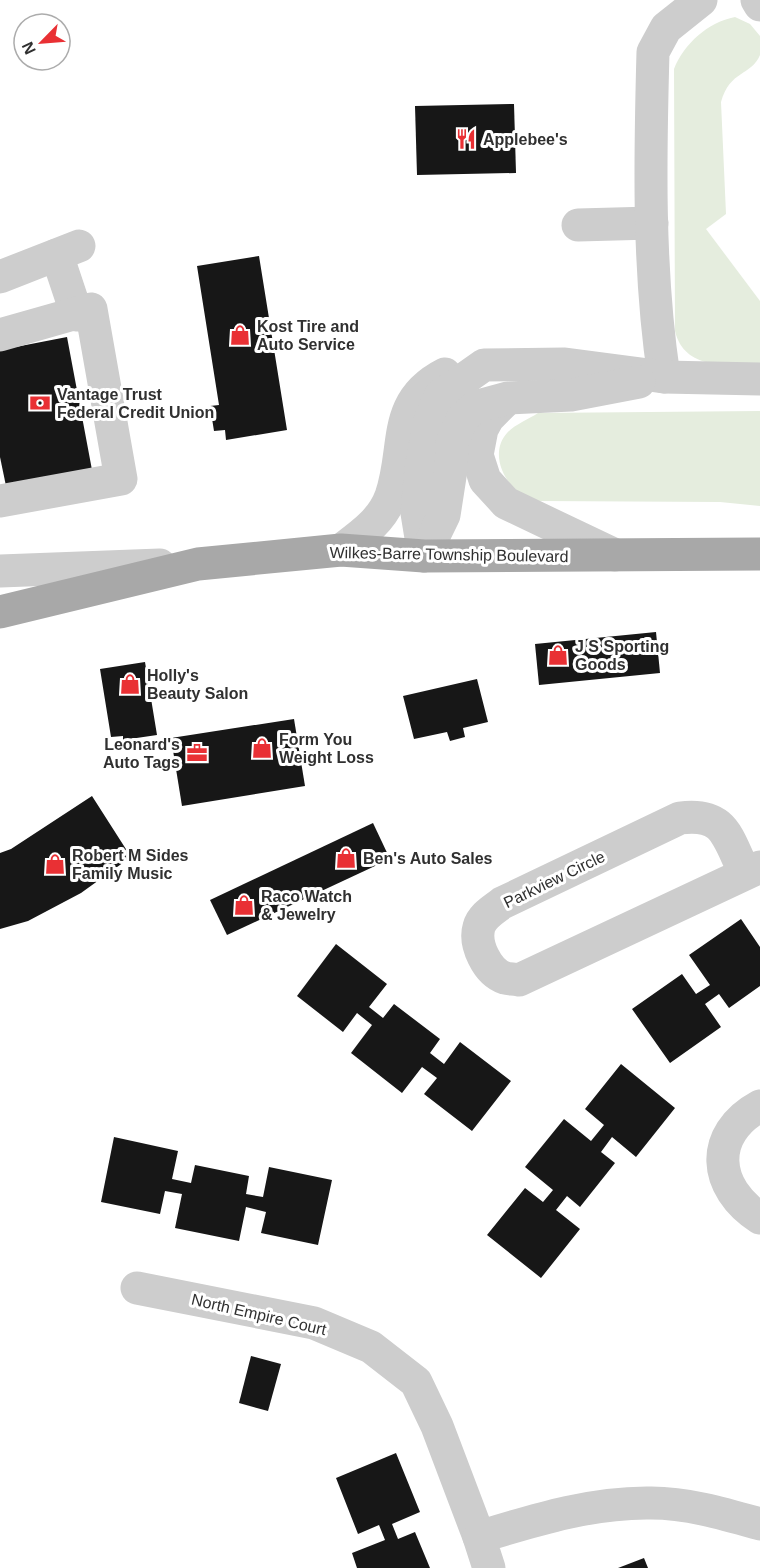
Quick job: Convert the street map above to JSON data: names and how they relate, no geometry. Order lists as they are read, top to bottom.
{
  "streets": {
    "main road": ["Wilkes-Barre Township Boulevard"],
    "street": ["Parkview Circle", "North Empire Court"]
  },
  "places": {
    "restaurant": ["Applebee's"],
    "shop": [
      "Kost Tire and Auto Service",
      "J S Sporting Goods",
      "Holly's Beauty Salon",
      "Form You Weight Loss",
      "Ben's Auto Sales",
      "Robert M Sides Family Music",
      "Raco Watch & Jewelry"
    ],
    "bank": ["Vantage Trust Federal Credit Union"],
    "office": ["Leonard's Auto Tags"]
  },
  "north": "bottom left"
}
